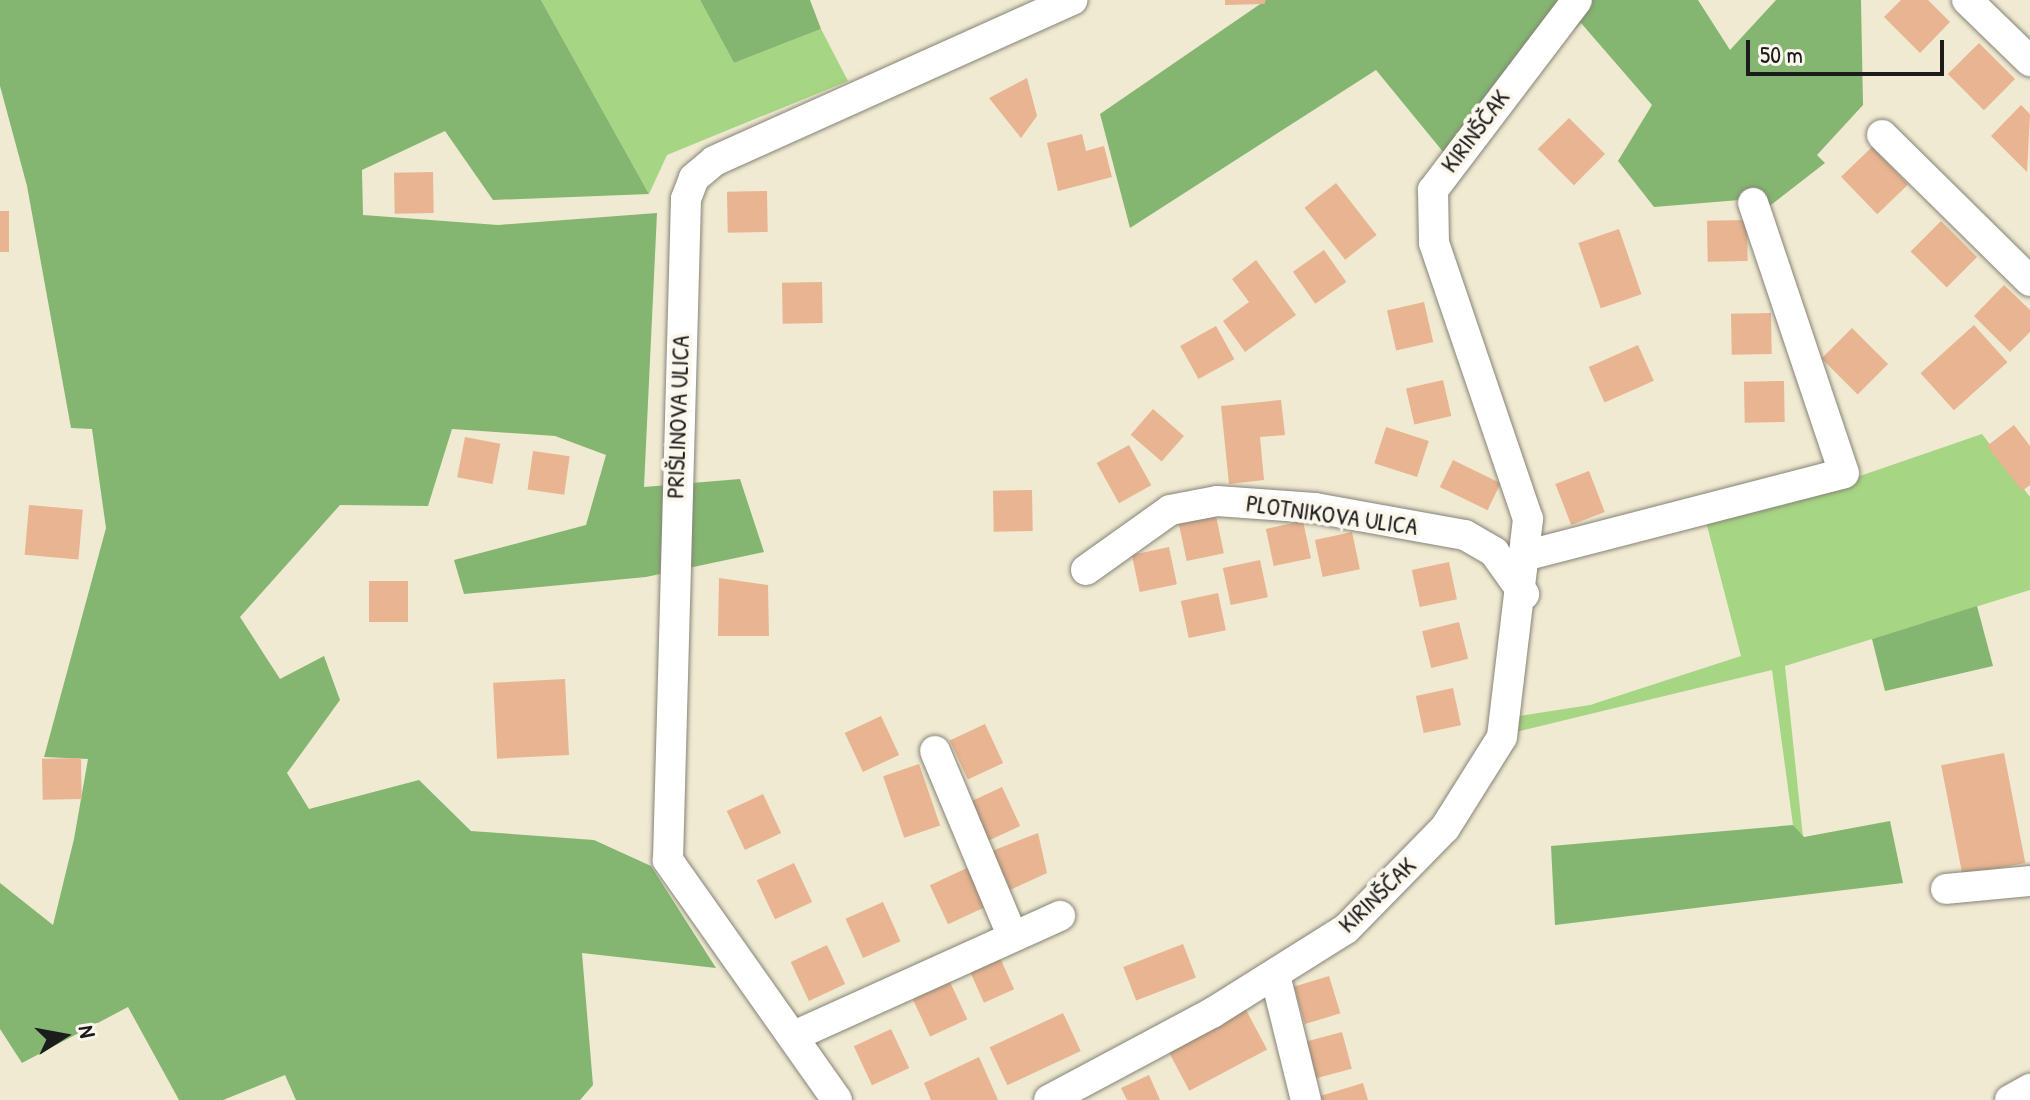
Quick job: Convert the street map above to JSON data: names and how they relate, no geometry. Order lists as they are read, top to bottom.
{
  "streets": {
    "street": ["KIRINŠČAK", "PRIŠLINOVA ULICA", "PLOTNIKOVA ULICA"]
  },
  "crossings": [
    ["KIRINŠČAK", "PLOTNIKOVA ULICA"]
  ],
  "scale_bar": "50 m",
  "north": "right"
}
